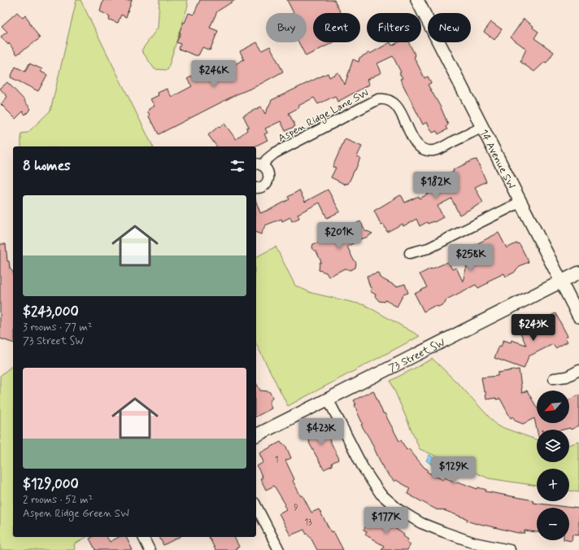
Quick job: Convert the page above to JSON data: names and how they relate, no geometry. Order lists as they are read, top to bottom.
{
  "streets": {
    "street": ["Aspen Ridge Lane SW", "14 Avenue SW", "73 Street SW"]
  },
  "crossings": [
    ["Aspen Ridge Lane SW", "14 Avenue SW"],
    ["14 Avenue SW", "73 Street SW"]
  ],
  "house_numbers": ["1", "9", "13"],
  "north": "bottom left",
  "page": {
    "chip": [
      "Buy",
      "Rent",
      "Filters",
      "New"
    ],
    "price": [
      "$246K",
      "$182K",
      "$201K",
      "$258K",
      "$243K",
      "$423K",
      "$129K",
      "$177K"
    ],
    "heading": "8 homes",
    "list": [
      {
        "name": "$243,000",
        "note": "3 rooms · 77 m² · 73 Street SW"
      },
      {
        "name": "$129,000",
        "note": "2 rooms · 52 m² · Aspen Ridge Green SW"
      }
    ],
    "map_buttons": ["+", "−"]
  }
}
